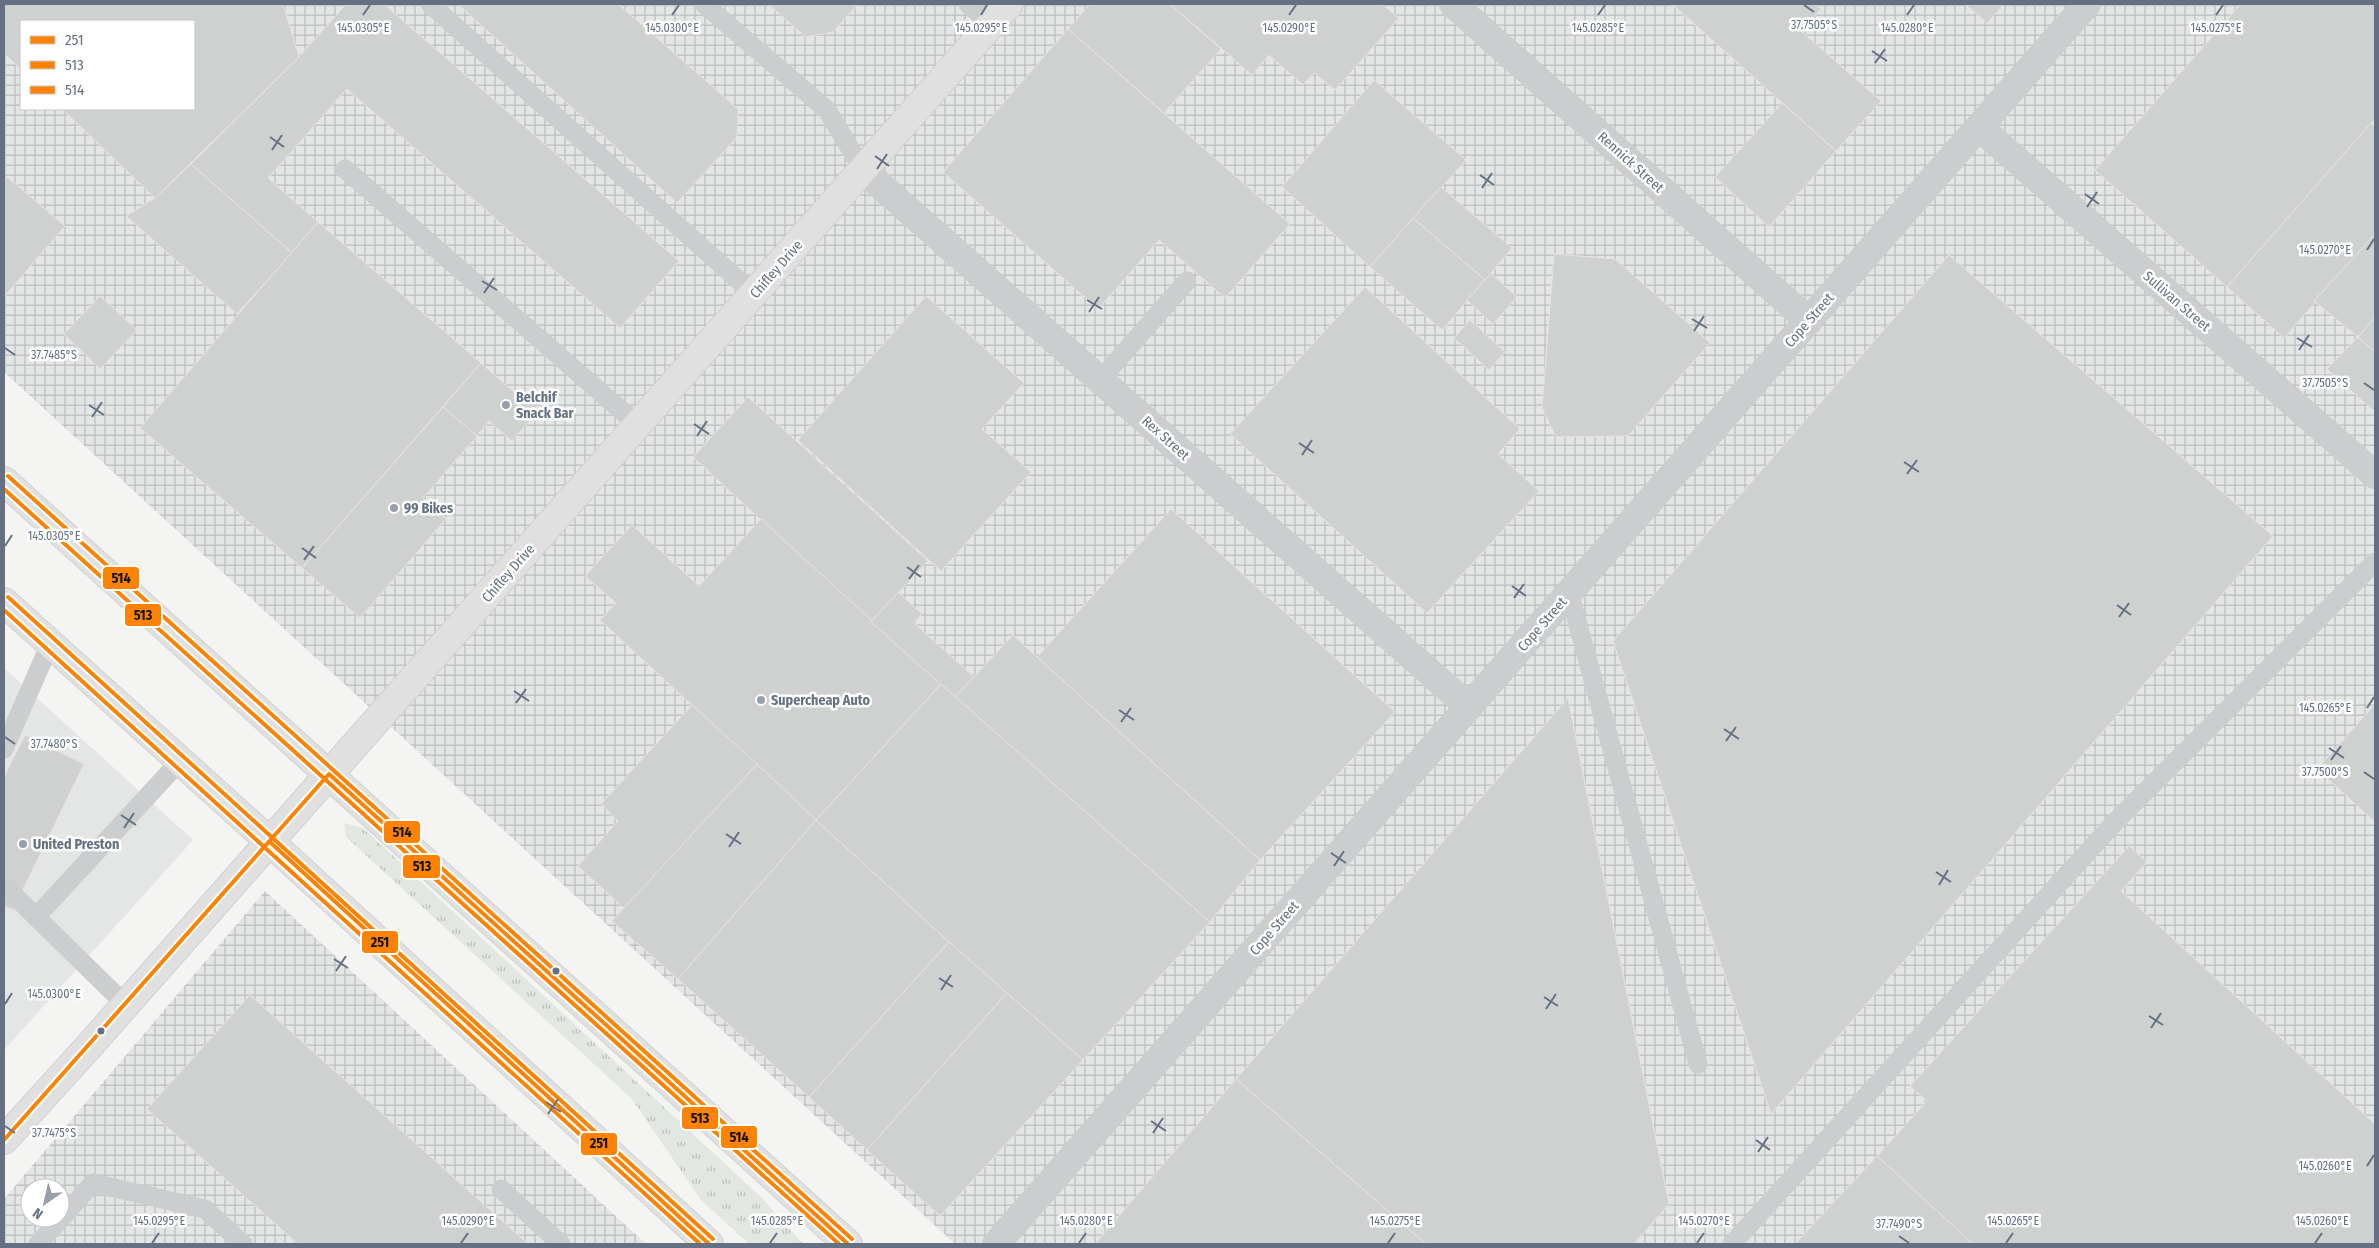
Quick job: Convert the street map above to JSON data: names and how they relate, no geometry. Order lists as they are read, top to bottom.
{
  "streets": {
    "main road": ["Chifley Drive"],
    "street": [
      "Rennick Street",
      "Sullivan Street",
      "Cope Street",
      "Rex Street"
    ]
  },
  "crossings": [
    ["Rennick Street", "Cope Street"],
    ["Chifley Drive", "Rex Street"],
    ["Sullivan Street", "Cope Street"],
    ["Cope Street", "Rex Street"]
  ],
  "places": [
    "Belchif Snack Bar",
    "99 Bikes",
    "Supercheap Auto",
    "United Preston"
  ],
  "lines": ["transit line 514", "transit line 513", "transit line 251"],
  "legend": ["251", "513", "514"],
  "north": "bottom left",
  "coordinates": [
    "37.7505°S",
    "145.0305°E",
    "145.0300°E",
    "145.0295°E",
    "145.0290°E",
    "145.0285°E",
    "145.0280°E",
    "145.0275°E",
    "145.0270°E",
    "37.7485°S",
    "145.0265°E",
    "37.7480°S",
    "37.7500°S",
    "37.7475°S",
    "145.0260°E",
    "37.7490°S"
  ]
}
